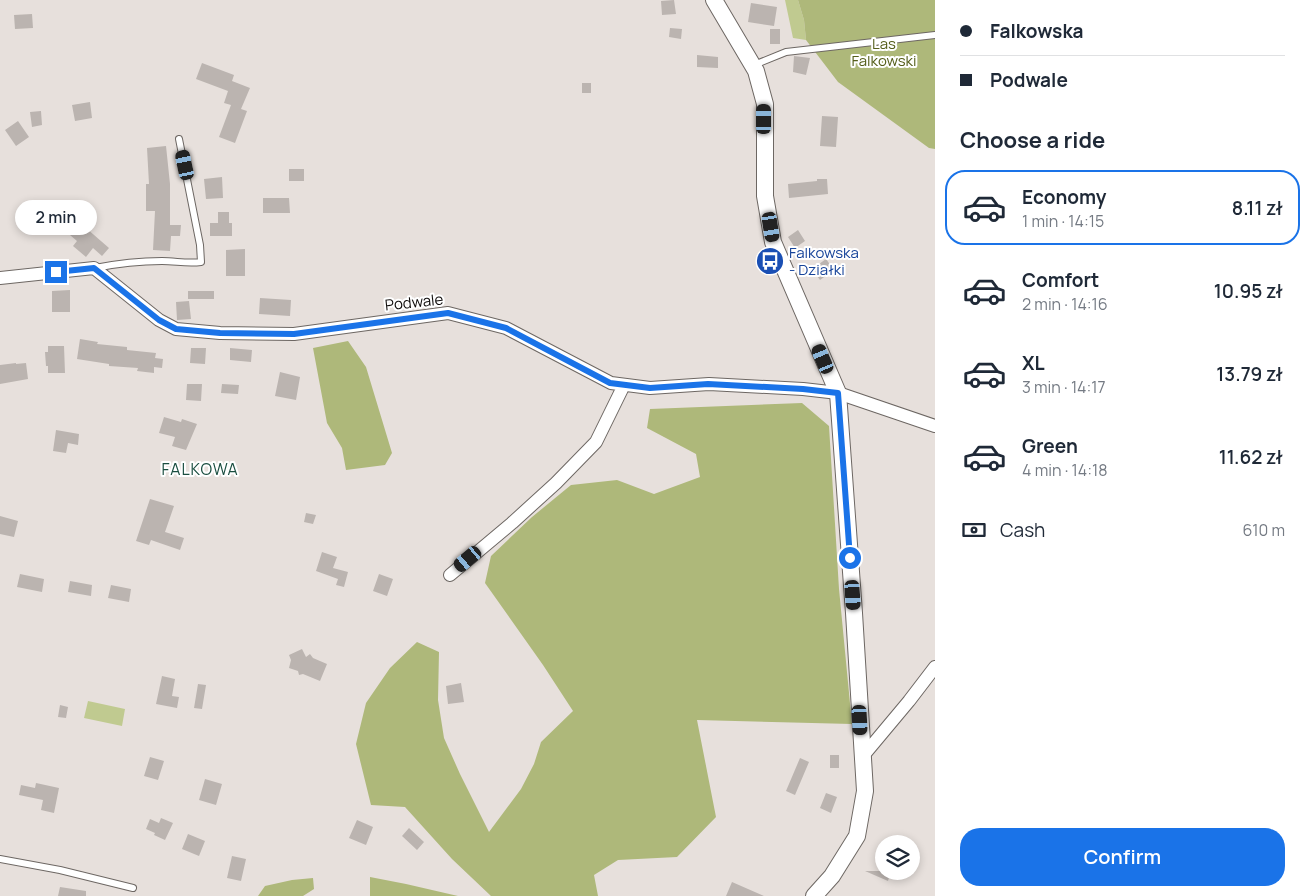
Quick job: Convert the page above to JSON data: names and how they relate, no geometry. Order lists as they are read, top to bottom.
{
  "streets": {
    "street": ["Podwale"]
  },
  "districts": ["FALKOWA"],
  "parks": ["Las Falkowski"],
  "places": {
    "bus stop": ["Falkowska - Działki"]
  },
  "page": {
    "banner": ["Falkowska", "Podwale"],
    "heading": "Choose a ride",
    "list": [
      {
        "name": "Economy",
        "note": "1 min · 14:15",
        "value": "8.11 zł"
      },
      {
        "name": "Comfort",
        "note": "2 min · 14:16",
        "value": "10.95 zł"
      },
      {
        "name": "XL",
        "note": "3 min · 14:17",
        "value": "13.79 zł"
      },
      {
        "name": "Green",
        "note": "4 min · 14:18",
        "value": "11.62 zł"
      }
    ],
    "bubble": "2 min",
    "pay": ["Cash", "610 m"],
    "buttons": "Confirm"
  }
}
